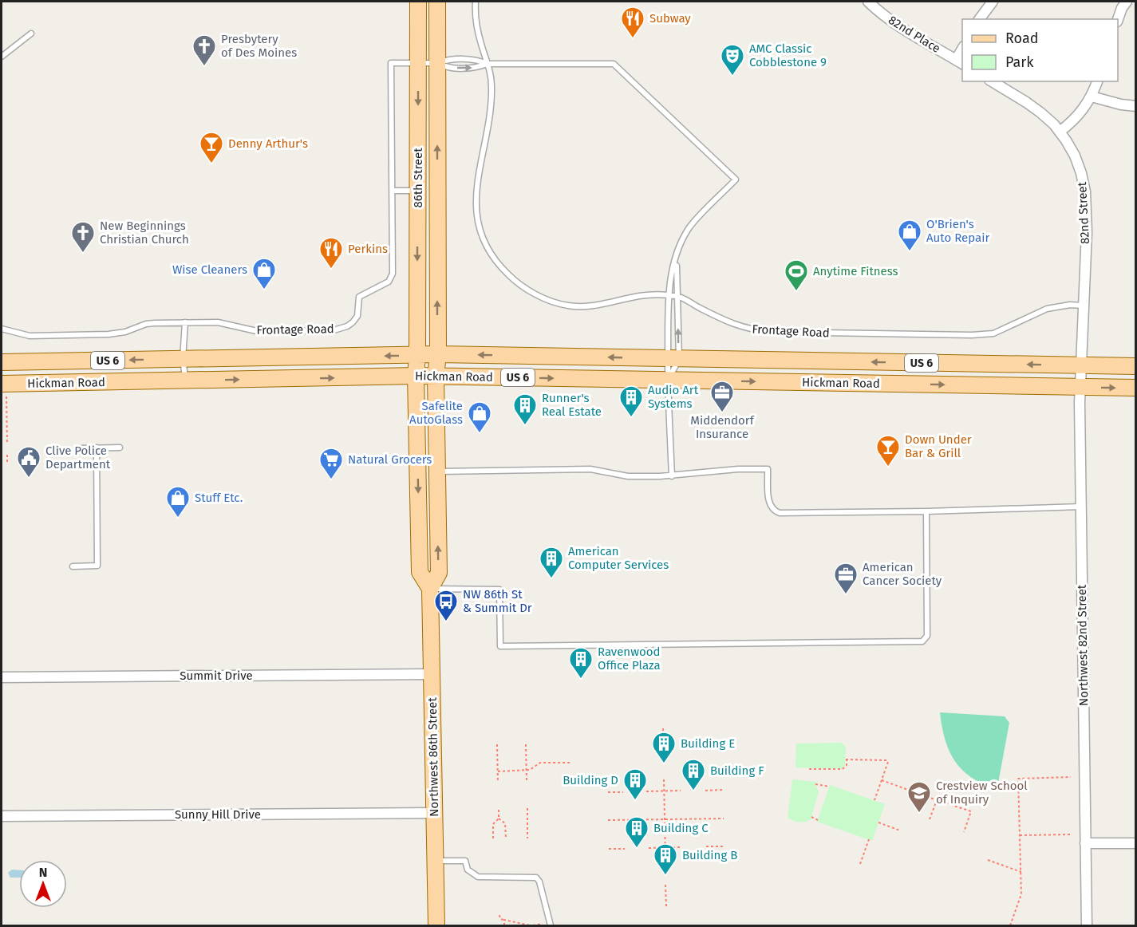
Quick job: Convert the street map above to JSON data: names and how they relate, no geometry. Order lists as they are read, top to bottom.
{
  "streets": {
    "main road": [
      "86th Street",
      "US 6",
      "Hickman Road",
      "Northwest 86th Street"
    ],
    "street": [
      "82nd Place",
      "82nd Street",
      "Northwest 82nd Street",
      "Summit Drive",
      "Sunny Hill Drive"
    ],
    "lane": ["Frontage Road"]
  },
  "crossings": [
    ["86th Street", "Frontage Road"],
    ["86th Street", "Hickman Road"],
    ["86th Street", "Northwest 86th Street"],
    ["82nd Street", "Frontage Road"],
    ["82nd Street", "Hickman Road"],
    ["82nd Street", "Northwest 82nd Street"],
    ["Hickman Road", "Northwest 82nd Street"],
    ["Hickman Road", "Northwest 86th Street"],
    ["Summit Drive", "Northwest 86th Street"],
    ["Northwest 86th Street", "Sunny Hill Drive"]
  ],
  "places": {
    "restaurant": ["Subway", "Perkins"],
    "church": ["Presbytery of Des Moines", "New Beginnings Christian Church"],
    "theatre": ["AMC Classic Cobblestone 9"],
    "bar": ["Denny Arthur's", "Down Under Bar & Grill"],
    "shop": [
      "O'Brien's Auto Repair",
      "Wise Cleaners",
      "Safelite AutoGlass",
      "Stuff Etc."
    ],
    "sports": ["Anytime Fitness"],
    "office": ["Middendorf Insurance", "American Cancer Society"],
    "building": [
      "Audio Art Systems",
      "Runner's Real Estate",
      "American Computer Services",
      "Ravenwood Office Plaza",
      "Building E",
      "Building F",
      "Building D",
      "Building C",
      "Building B"
    ],
    "public building": ["Clive Police Department"],
    "supermarket": ["Natural Grocers"],
    "bus stop": ["NW 86th St & Summit Dr"],
    "school or university": ["Crestview School of Inquiry"]
  },
  "legend": ["Road", "Park"],
  "north": "top"
}
